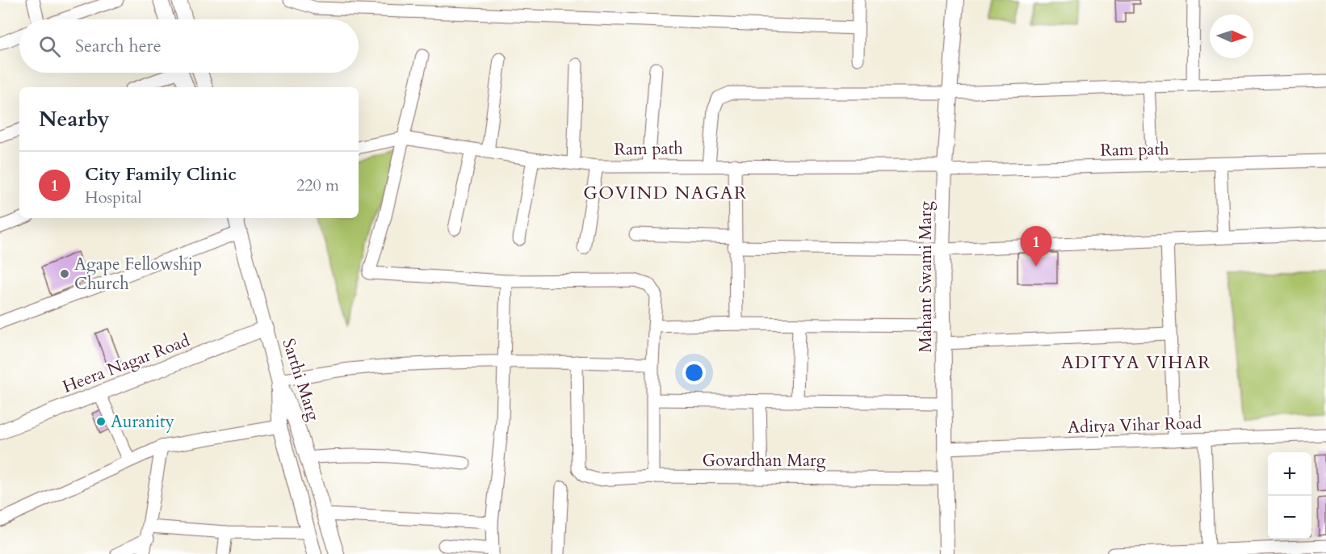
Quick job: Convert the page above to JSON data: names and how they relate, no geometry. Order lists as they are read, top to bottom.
{
  "streets": {
    "street": [
      "Ram path",
      "Mahant Swami Marg",
      "Heera Nagar Road",
      "Sarthi Marg",
      "Aditya Vihar Road",
      "Govardhan Marg"
    ]
  },
  "crossings": [
    ["Ram path", "Mahant Swami Marg"],
    ["Mahant Swami Marg", "Aditya Vihar Road"],
    ["Mahant Swami Marg", "Govardhan Marg"],
    ["Heera Nagar Road", "Sarthi Marg"]
  ],
  "districts": ["GOVIND NAGAR", "ADITYA VIHAR"],
  "places": ["Agape Fellowship Church", "Auranity"],
  "north": "right",
  "page": {
    "search": "Search here",
    "heading": "Nearby",
    "list": [
      {
        "mark": "1",
        "name": "City Family Clinic",
        "note": "Hospital",
        "value": "220 m"
      }
    ],
    "pins": "1",
    "map_buttons": ["+", "−"]
  }
}
